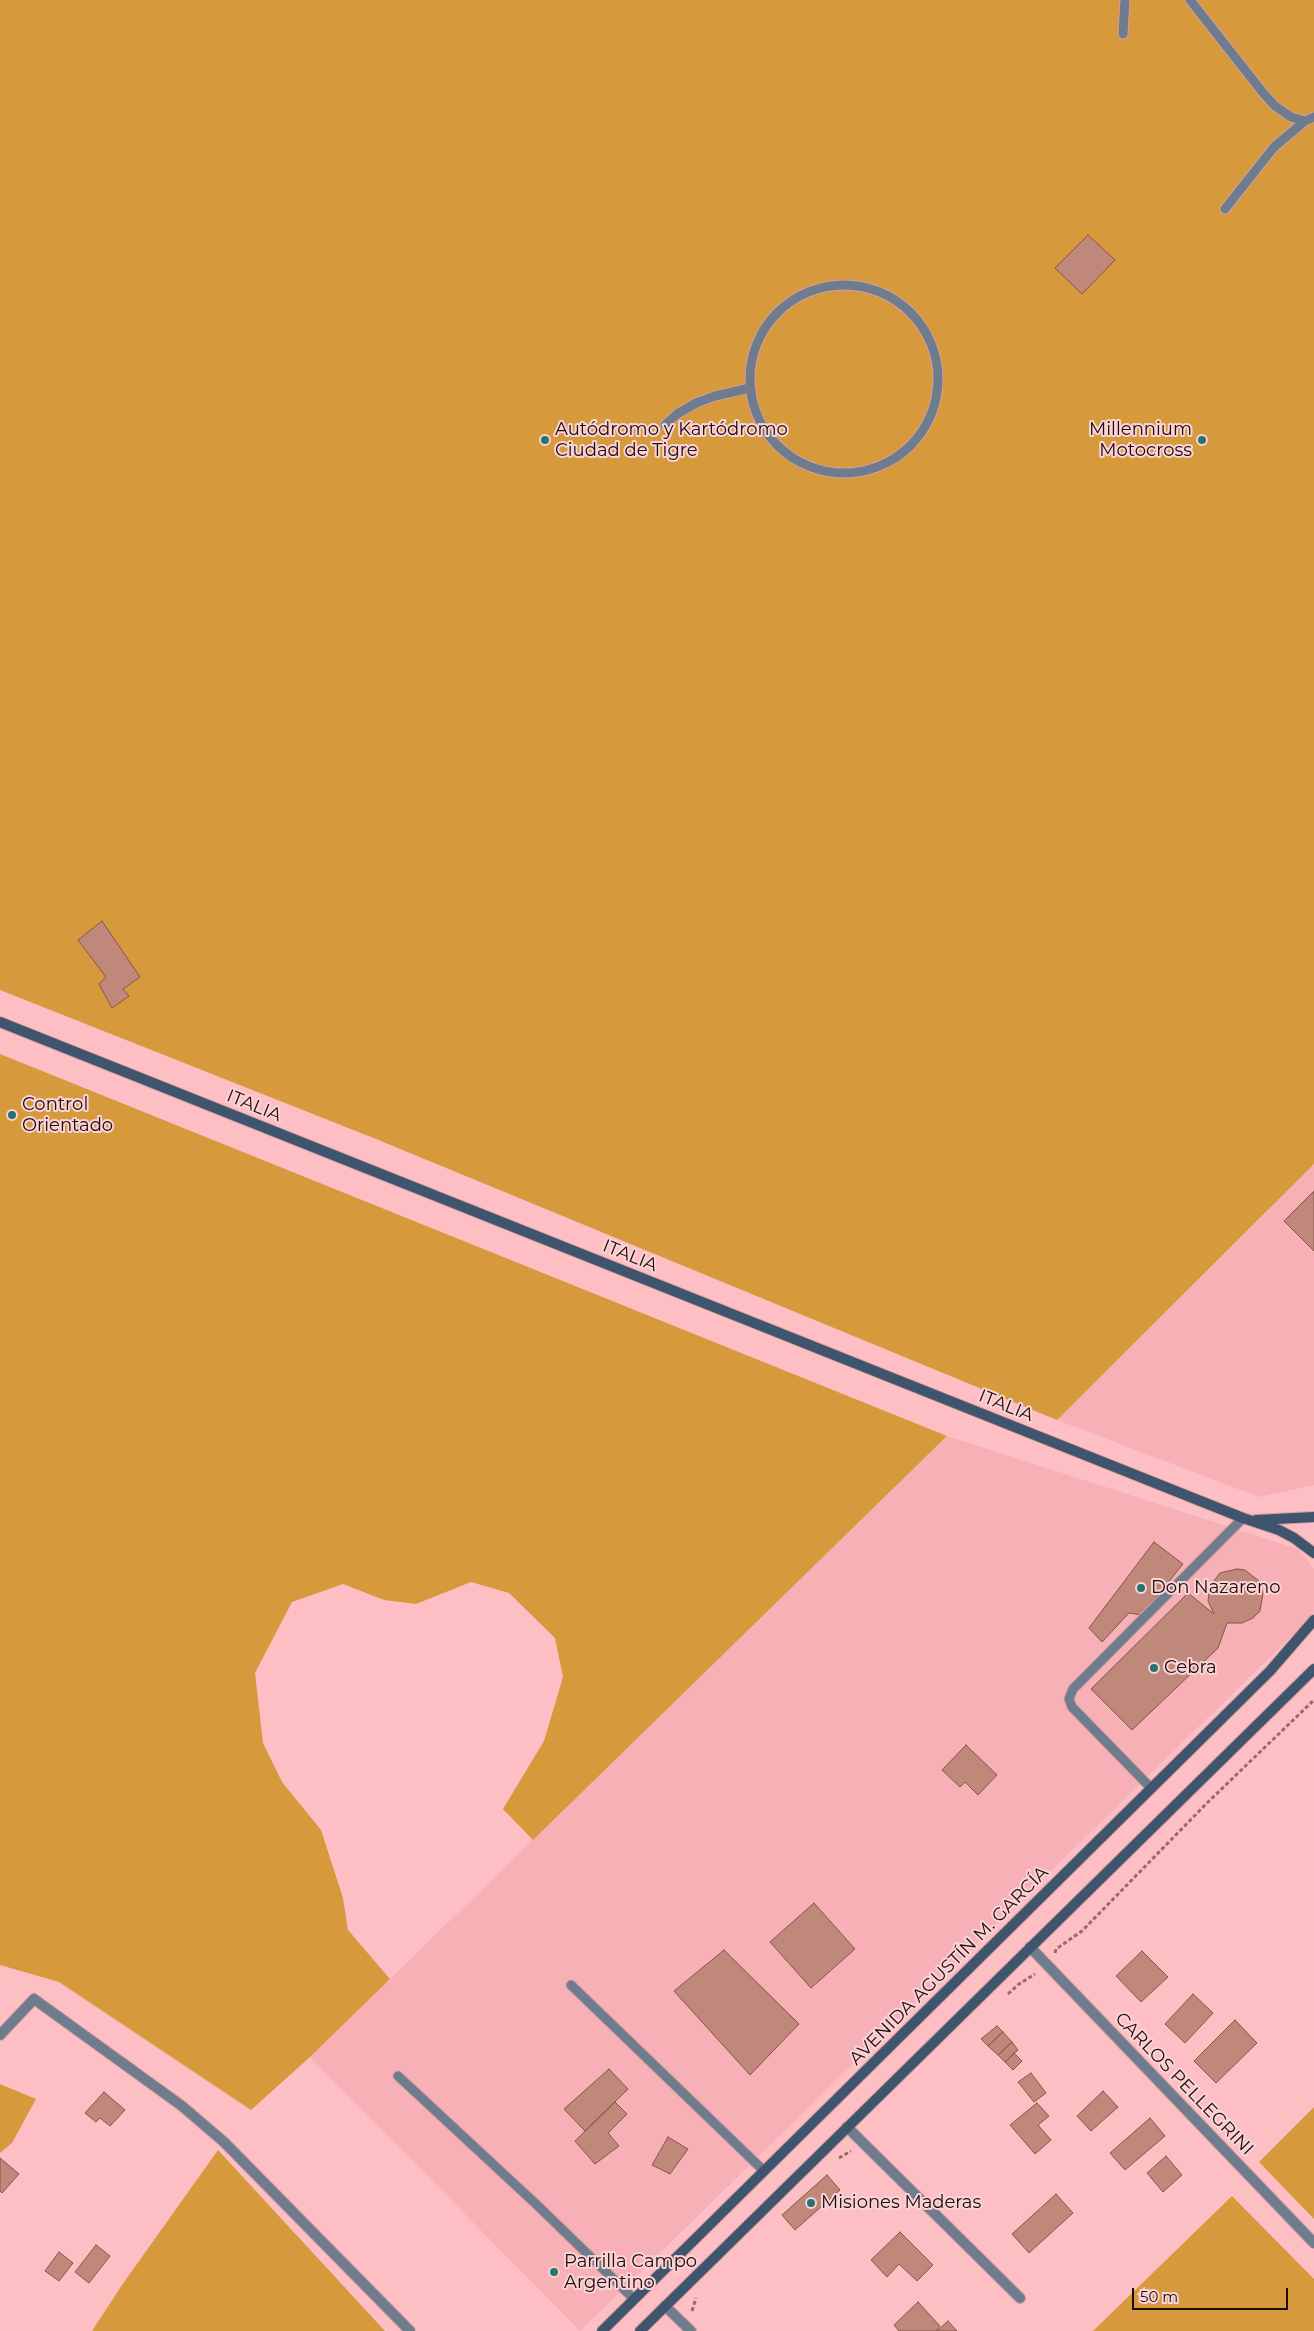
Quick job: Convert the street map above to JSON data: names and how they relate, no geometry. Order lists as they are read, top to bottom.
{
  "streets": {
    "main road": ["ITALIA", "AVENIDA AGUSTÍN M. GARCÍA"],
    "street": ["CARLOS PELLEGRINI"]
  },
  "places": [
    "Autódromo y Kartódromo Ciudad de Tigre",
    "Millennium Motocross",
    "Control Orientado",
    "Don Nazareno",
    "Cebra",
    "Misiones Maderas",
    "Parrilla Campo Argentino"
  ],
  "scale_bar": "50 m"
}
